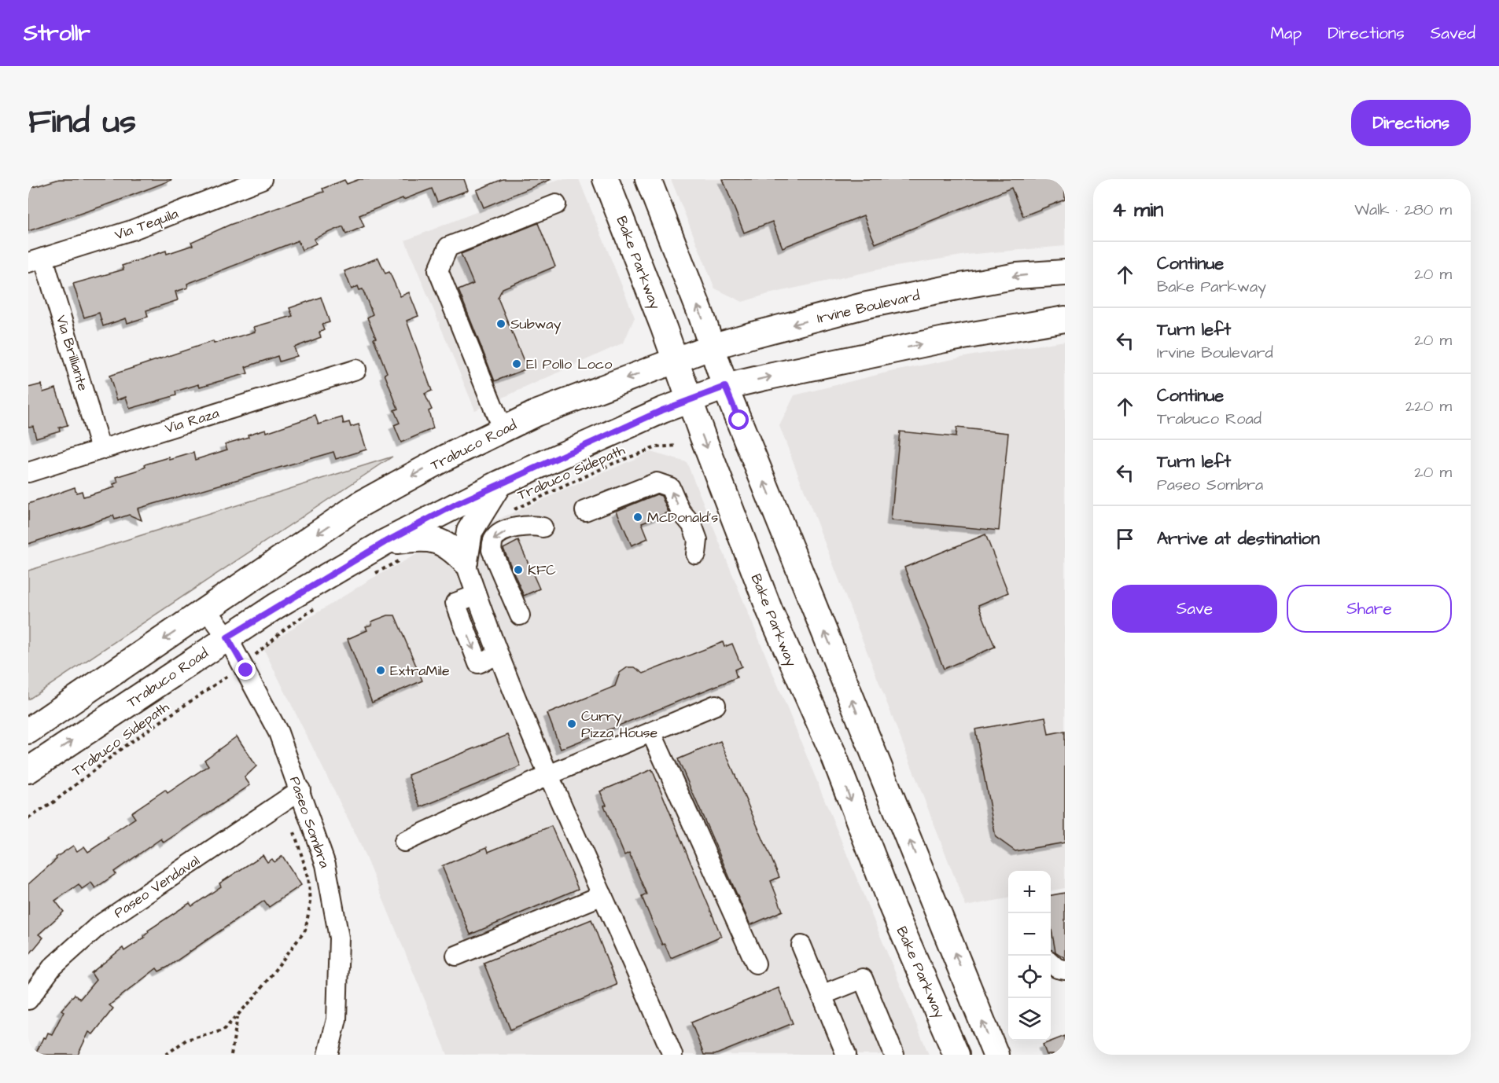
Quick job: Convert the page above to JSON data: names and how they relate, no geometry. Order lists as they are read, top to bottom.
{
  "streets": {
    "main road": ["Bake Parkway", "Irvine Boulevard", "Trabuco Road"],
    "street": [
      "Via Tequila",
      "Via Brilliante",
      "Via Raza",
      "Paseo Sombra",
      "Paseo Vendaval"
    ],
    "path": ["Trabuco Sidepath"]
  },
  "crossings": [
    ["Via Tequila", "Via Brilliante"],
    ["Bake Parkway", "Irvine Boulevard"],
    ["Bake Parkway", "Trabuco Road"],
    ["Irvine Boulevard", "Trabuco Road"],
    ["Via Brilliante", "Via Raza"],
    ["Trabuco Road", "Paseo Sombra"],
    ["Paseo Sombra", "Paseo Vendaval"]
  ],
  "places": [
    "Subway",
    "El Pollo Loco",
    "McDonald's",
    "KFC",
    "ExtraMile",
    "Curry Pizza House"
  ],
  "page": {
    "header": "Strollr",
    "nav": ["Map", "Directions", "Saved"],
    "title": "Find us",
    "buttons": [
      "Directions",
      ["Save", "Share"]
    ],
    "heading": ["4 min", "Walk · 280 m"],
    "list": [
      ["Continue", "Bake Parkway", "20 m"],
      ["Turn left", "Irvine Boulevard", "20 m"],
      ["Continue", "Trabuco Road", "220 m"],
      ["Turn left", "Paseo Sombra", "20 m"],
      "Arrive at destination"
    ],
    "map_buttons": ["+", "−"]
  }
}
